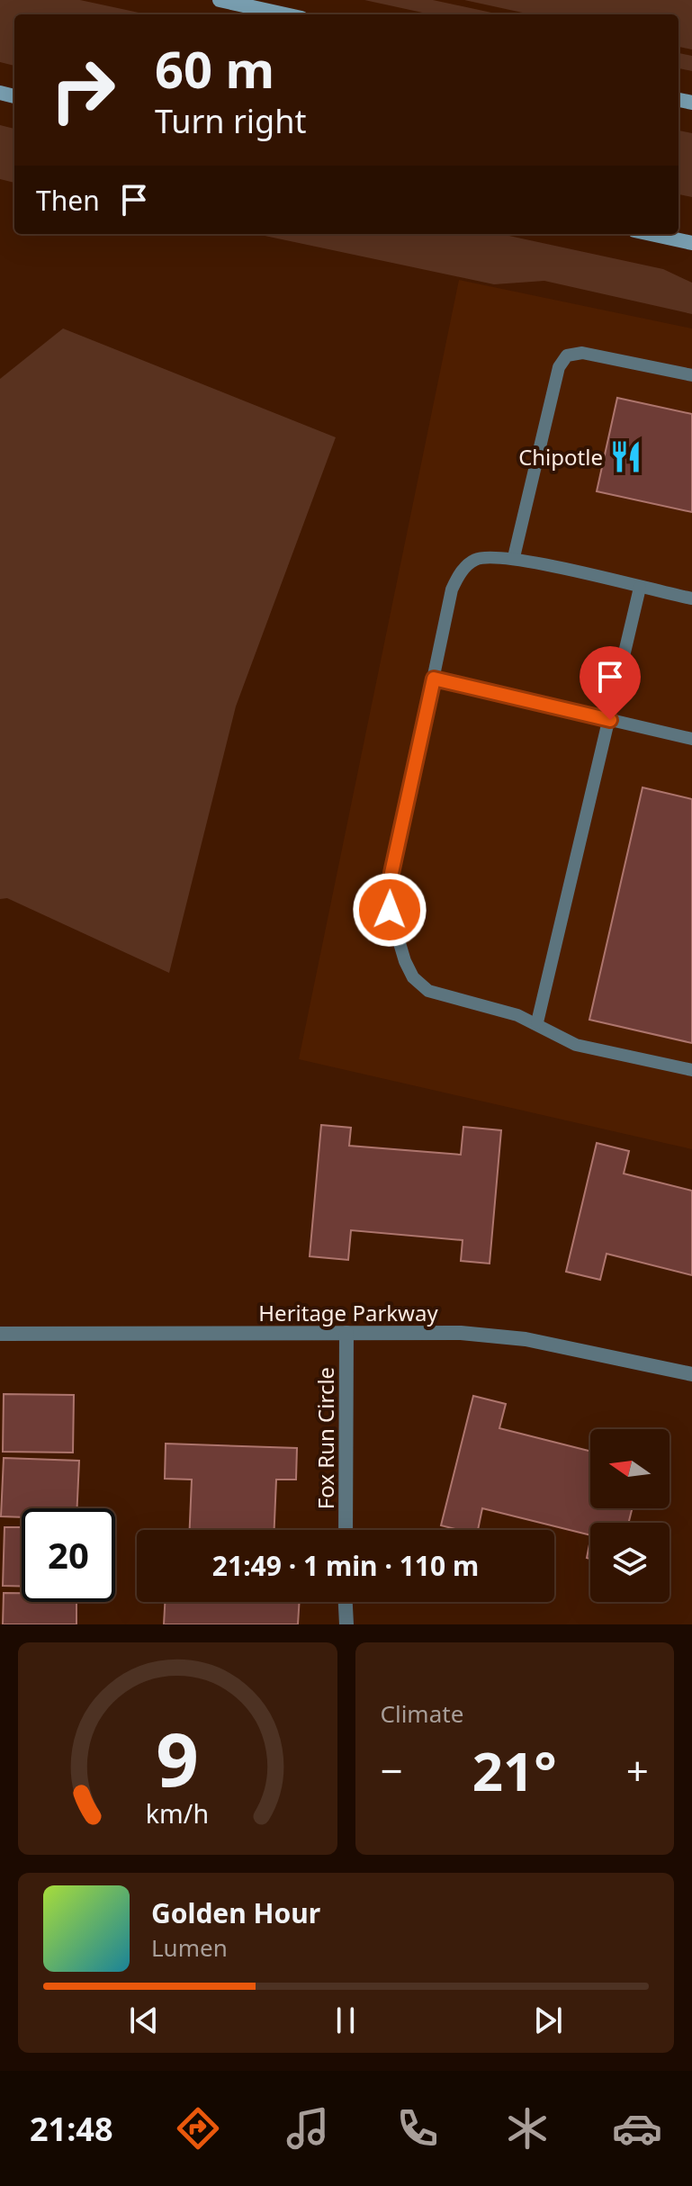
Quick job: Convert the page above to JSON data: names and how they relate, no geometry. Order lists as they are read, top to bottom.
{
  "streets": {
    "street": ["Heritage Parkway", "Fox Run Circle"]
  },
  "crossings": [
    ["Heritage Parkway", "Fox Run Circle"]
  ],
  "places": {
    "restaurant": ["Chipotle"]
  },
  "north": "left",
  "page": {
    "turn": ["60 m", "Turn right"],
    "then": "Then",
    "limit": "20",
    "trip": "21:49 · 1 min · 110 m",
    "tile": "Climate",
    "heat": ["−", "21°", "+"],
    "song": ["Golden Hour", "Lumen"],
    "tabs": "21:48",
    "gauge": ["9", "km/h"]
  }
}
